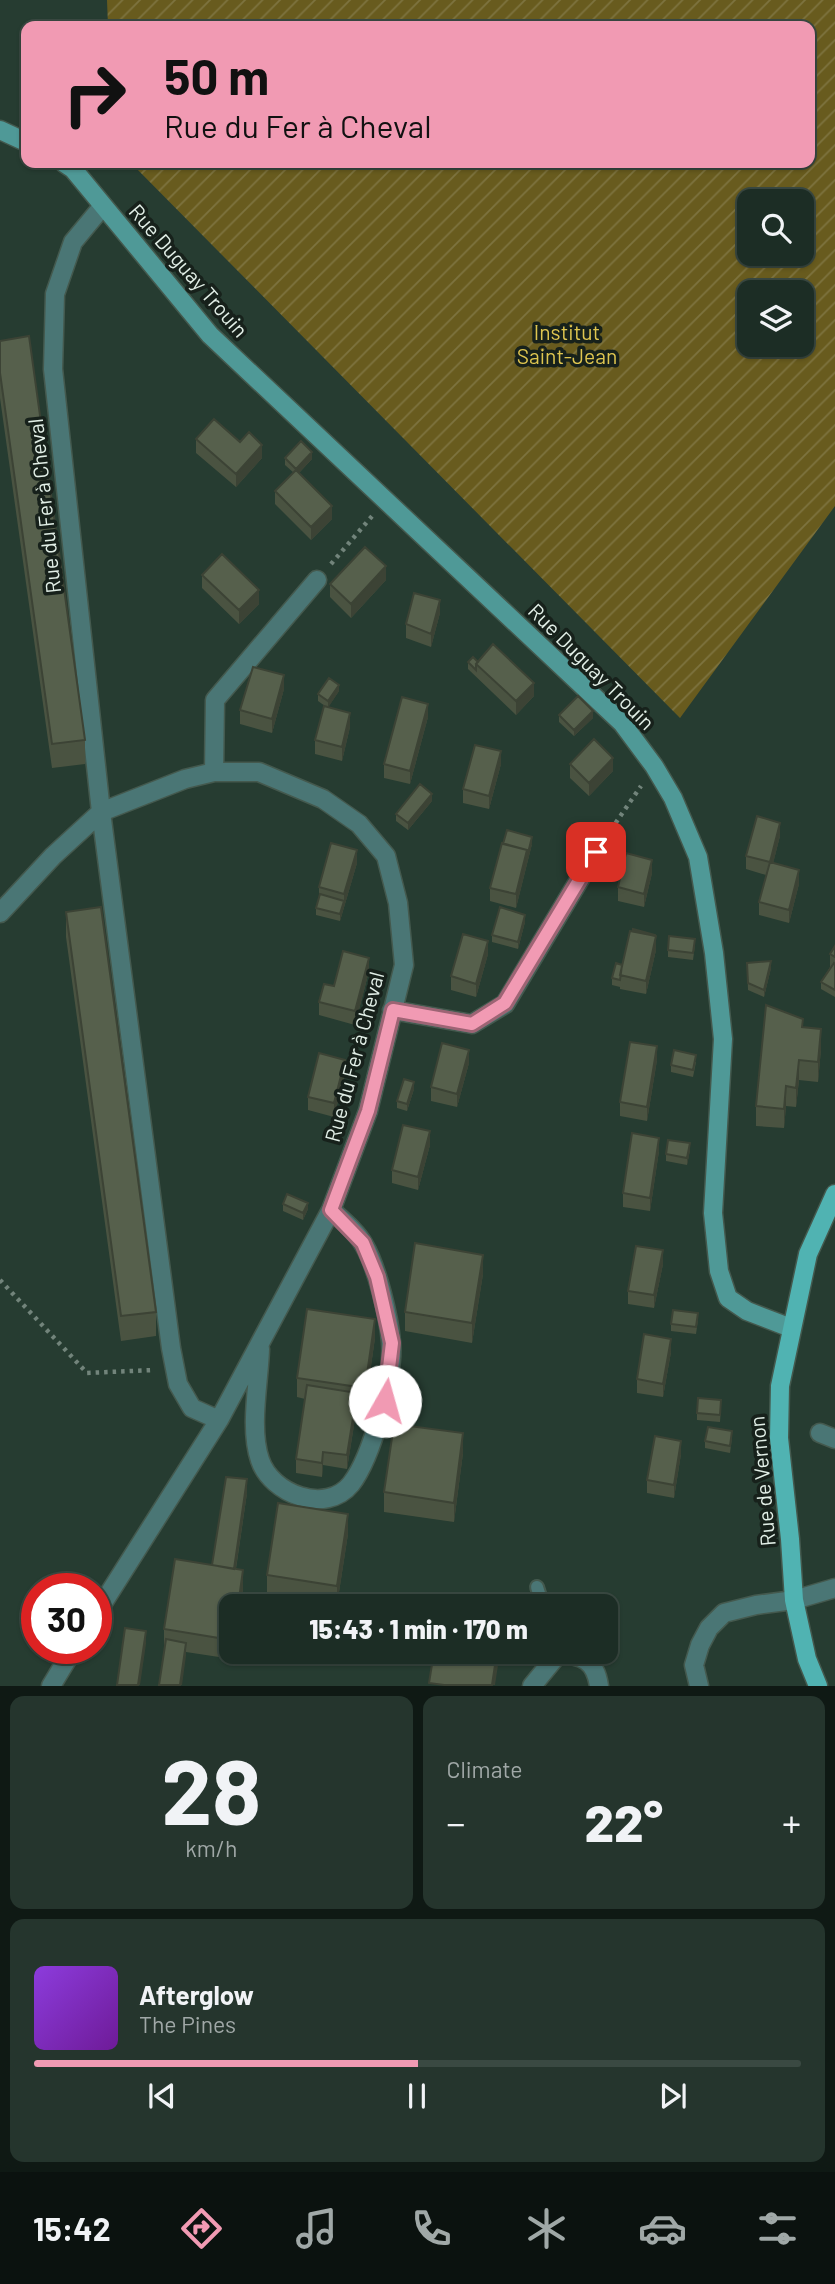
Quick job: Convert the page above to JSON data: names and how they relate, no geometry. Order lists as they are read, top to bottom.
{
  "streets": {
    "main road": ["Rue de Vernon"],
    "street": ["Rue Duguay Trouin", "Rue du Fer à Cheval"]
  },
  "crossings": [
    ["Rue Duguay Trouin", "Rue du Fer à Cheval"],
    ["Rue Duguay Trouin", "Rue de Vernon"]
  ],
  "parks": ["Institut Saint-Jean"],
  "page": {
    "turn": ["50 m", "Rue du Fer à Cheval"],
    "limit": "30",
    "trip": "15:43 · 1 min · 170 m",
    "tile": [
      ["28", "km/h"],
      "Climate"
    ],
    "heat": ["−", "22°", "+"],
    "song": ["Afterglow", "The Pines"],
    "tabs": "15:42"
  }
}
